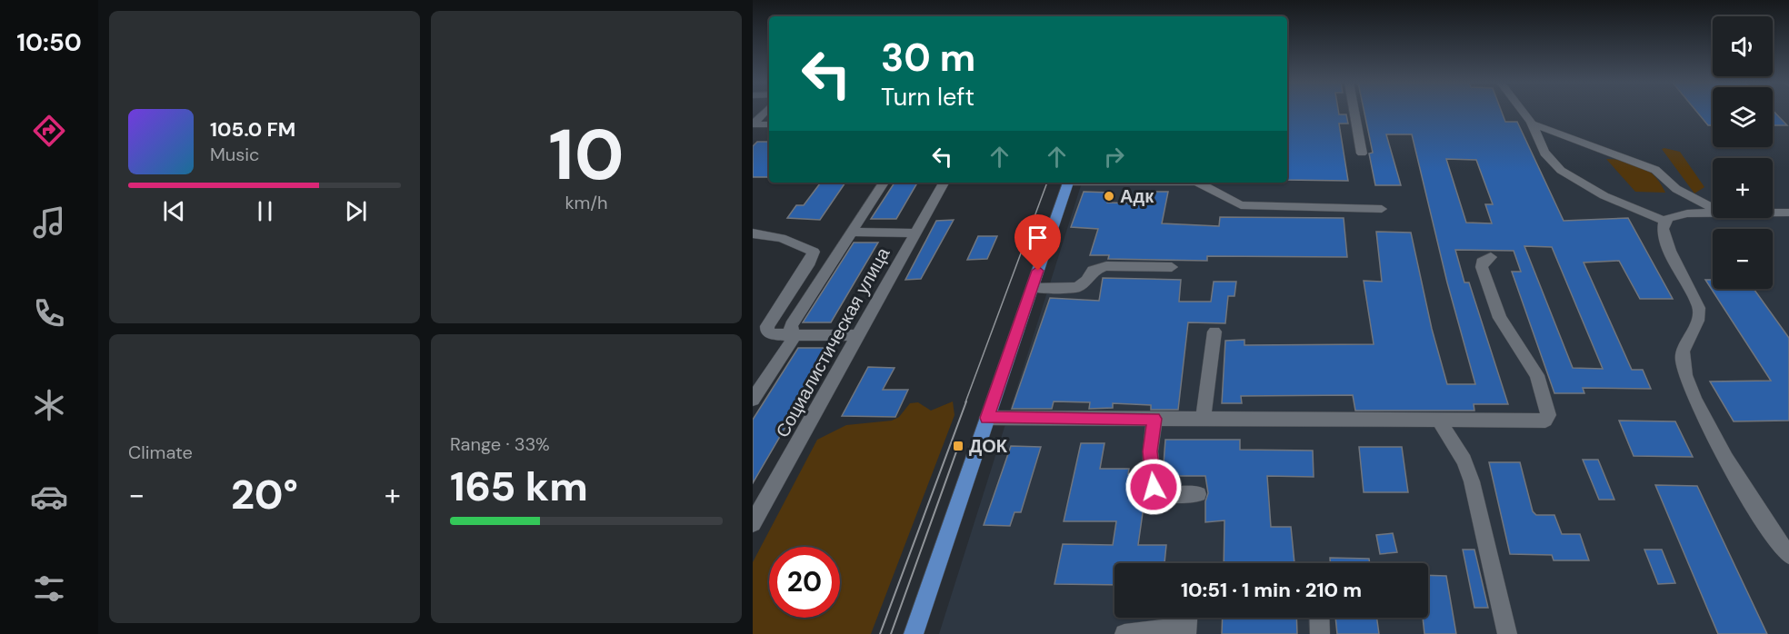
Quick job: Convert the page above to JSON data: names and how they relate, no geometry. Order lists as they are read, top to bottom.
{
  "streets": {
    "street": ["Социалистическая улица"]
  },
  "places": {
    "other": ["Адк"],
    "transit": ["ДОК"]
  },
  "page": {
    "tabs": "10:50",
    "tile": [
      ["10", "km/h"],
      "Climate",
      ["Range · 33%", "165 km"]
    ],
    "map_buttons": ["+", "−"],
    "turn": ["30 m", "Turn left"],
    "song": ["105.0 FM", "Music"],
    "heat": ["−", "20°", "+"],
    "limit": "20",
    "trip": "10:51 · 1 min · 210 m"
  }
}
